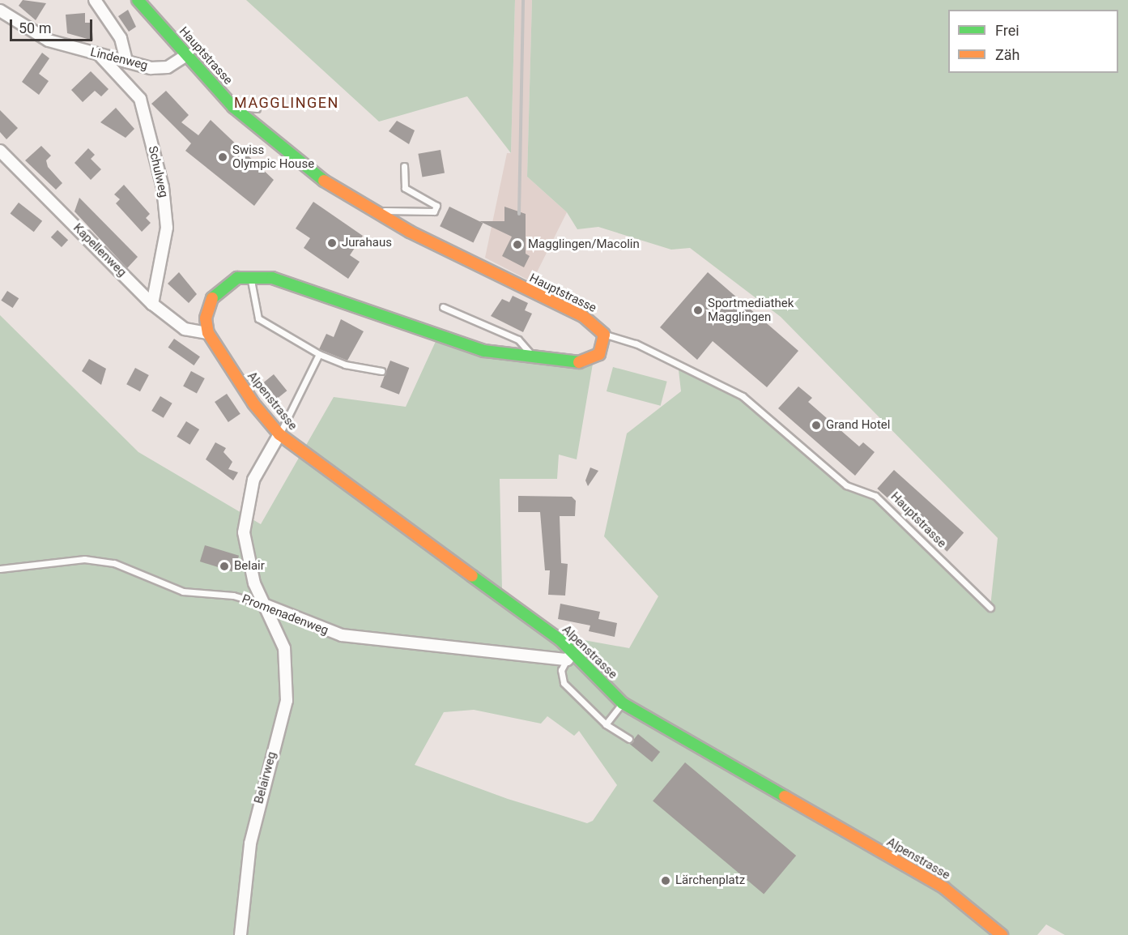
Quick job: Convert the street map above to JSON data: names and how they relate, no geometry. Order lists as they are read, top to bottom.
{
  "streets": {
    "street": [
      "Hauptstrasse",
      "Lindenweg",
      "Schulweg",
      "Kapellenweg",
      "Alpenstrasse",
      "Promenadenweg",
      "Belairweg"
    ]
  },
  "crossings": [
    ["Hauptstrasse", "Lindenweg"],
    ["Lindenweg", "Schulweg"],
    ["Schulweg", "Kapellenweg"],
    ["Kapellenweg", "Alpenstrasse"],
    ["Alpenstrasse", "Promenadenweg"],
    ["Alpenstrasse", "Belairweg"],
    ["Promenadenweg", "Belairweg"]
  ],
  "districts": ["MAGGLINGEN"],
  "places": [
    "Swiss Olympic House",
    "Jurahaus",
    "Magglingen/Macolin",
    "Sportmediathek Magglingen",
    "Grand Hotel",
    "Belair",
    "Lärchenplatz"
  ],
  "legend": ["Frei", "Zäh"],
  "scale_bar": "50 m"
}
